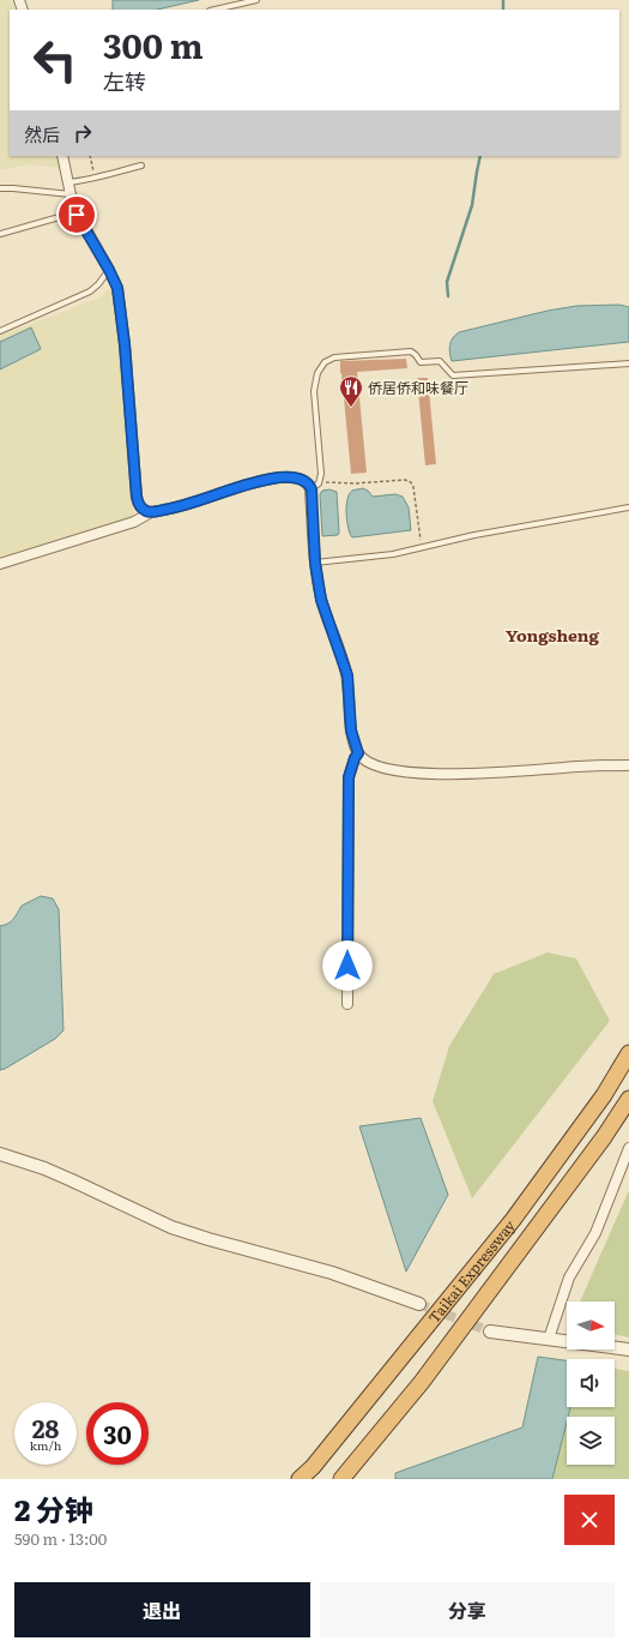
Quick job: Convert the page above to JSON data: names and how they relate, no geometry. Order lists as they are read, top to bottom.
{
  "streets": {
    "highway": ["Taikai Expressway"]
  },
  "districts": ["Yongsheng"],
  "places": {
    "restaurant": ["侨居侨和味餐厅"]
  },
  "north": "right",
  "page": {
    "turn": ["300 m", "左转"],
    "then": "然后",
    "speed": "28 km/h",
    "limit": "30",
    "heading": ["2 分钟", "590 m · 13:00"],
    "buttons": ["退出", "分享"]
  }
}
